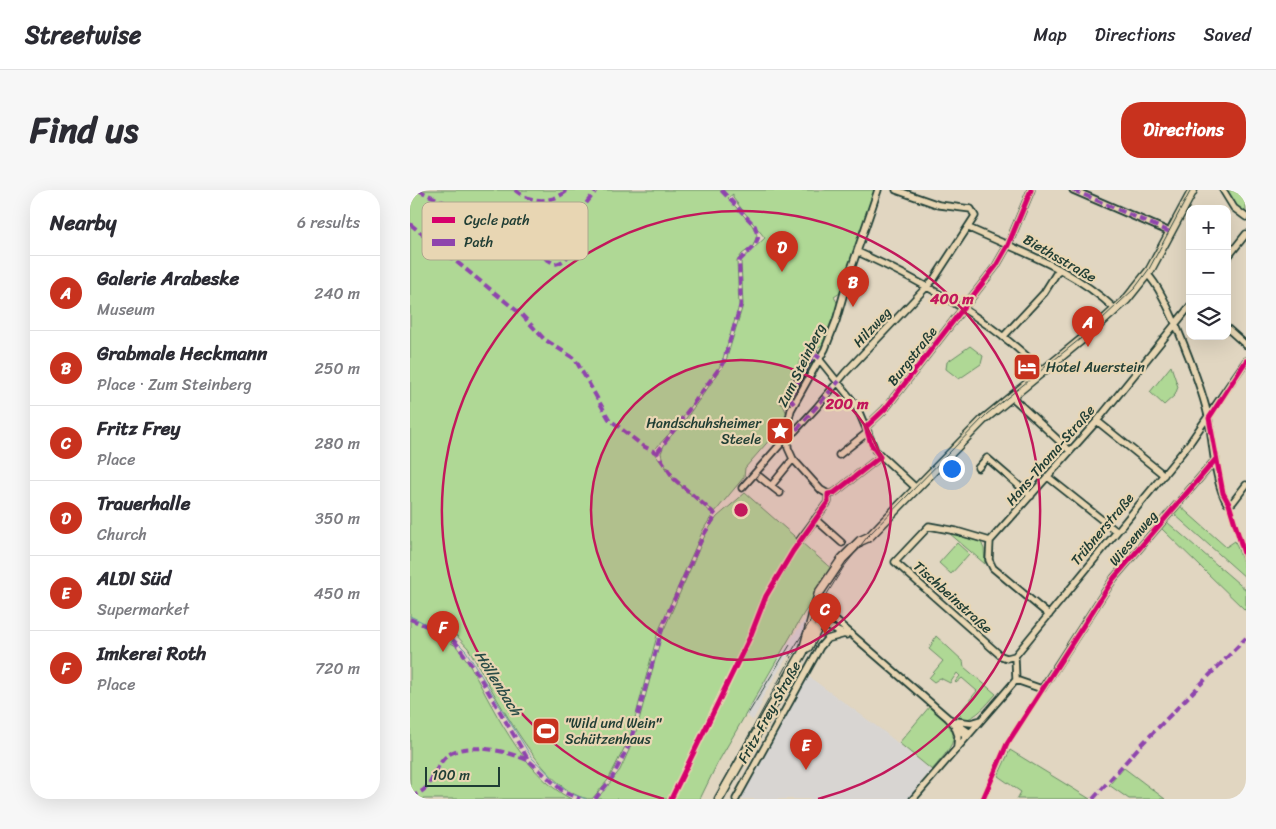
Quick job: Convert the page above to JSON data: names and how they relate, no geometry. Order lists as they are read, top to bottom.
{
  "streets": {
    "street": [
      "Biethsstraße",
      "Hilzweg",
      "Burgstraße",
      "Zum Steinberg",
      "Hans-Thoma-Straße",
      "Trübnerstraße",
      "Wiesenweg",
      "Tischbeinstraße",
      "Fritz-Frey-Straße"
    ]
  },
  "crossings": [
    ["Biethsstraße", "Hilzweg"],
    ["Biethsstraße", "Burgstraße"],
    ["Hilzweg", "Zum Steinberg"],
    ["Hans-Thoma-Straße", "Tischbeinstraße"],
    ["Trübnerstraße", "Tischbeinstraße"]
  ],
  "water": ["Höllenbach"],
  "places": {
    "hotel": ["Hotel Auerstein"],
    "place": ["Handschuhsheimer Steele"],
    "sports": ["\"Wild und Wein\" Schützenhaus"]
  },
  "legend": ["Cycle path", "Path"],
  "scale_bar": "100 m",
  "page": {
    "header": "Streetwise",
    "nav": ["Map", "Directions", "Saved"],
    "title": "Find us",
    "buttons": "Directions",
    "heading": ["Nearby", "6 results"],
    "map_buttons": ["+", "−"],
    "pins": [
      "D",
      "B",
      "A",
      "C",
      "F",
      "E"
    ],
    "list": [
      {
        "mark": "A",
        "name": "Galerie Arabeske",
        "note": "Museum",
        "value": "240 m"
      },
      {
        "mark": "B",
        "name": "Grabmale Heckmann",
        "note": "Place · Zum Steinberg",
        "value": "250 m"
      },
      {
        "mark": "C",
        "name": "Fritz Frey",
        "note": "Place",
        "value": "280 m"
      },
      {
        "mark": "D",
        "name": "Trauerhalle",
        "note": "Church",
        "value": "350 m"
      },
      {
        "mark": "E",
        "name": "ALDI Süd",
        "note": "Supermarket",
        "value": "450 m"
      },
      {
        "mark": "F",
        "name": "Imkerei Roth",
        "note": "Place",
        "value": "720 m"
      }
    ],
    "scale": "100 m"
  },
  "rings": ["400 m", "200 m"]
}
